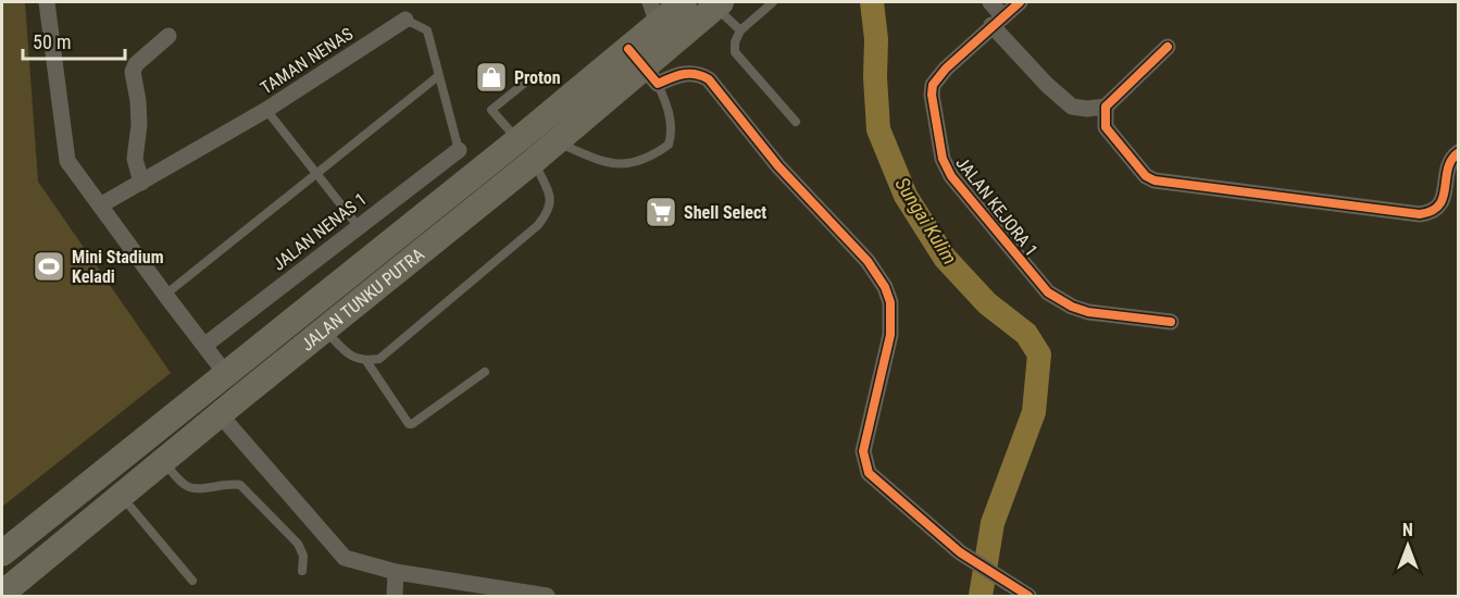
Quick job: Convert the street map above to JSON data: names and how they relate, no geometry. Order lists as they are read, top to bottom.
{
  "streets": {
    "main road": ["JALAN TUNKU PUTRA"],
    "street": ["TAMAN NENAS", "JALAN KEJORA 1", "JALAN NENAS 1"]
  },
  "crossings": [
    ["TAMAN NENAS", "JALAN NENAS 1"]
  ],
  "water": ["Sungai Kulim"],
  "places": {
    "shop": ["Proton"],
    "supermarket": ["Shell Select"],
    "sports": ["Mini Stadium Keladi"]
  },
  "scale_bar": "50 m",
  "north": "top"
}
